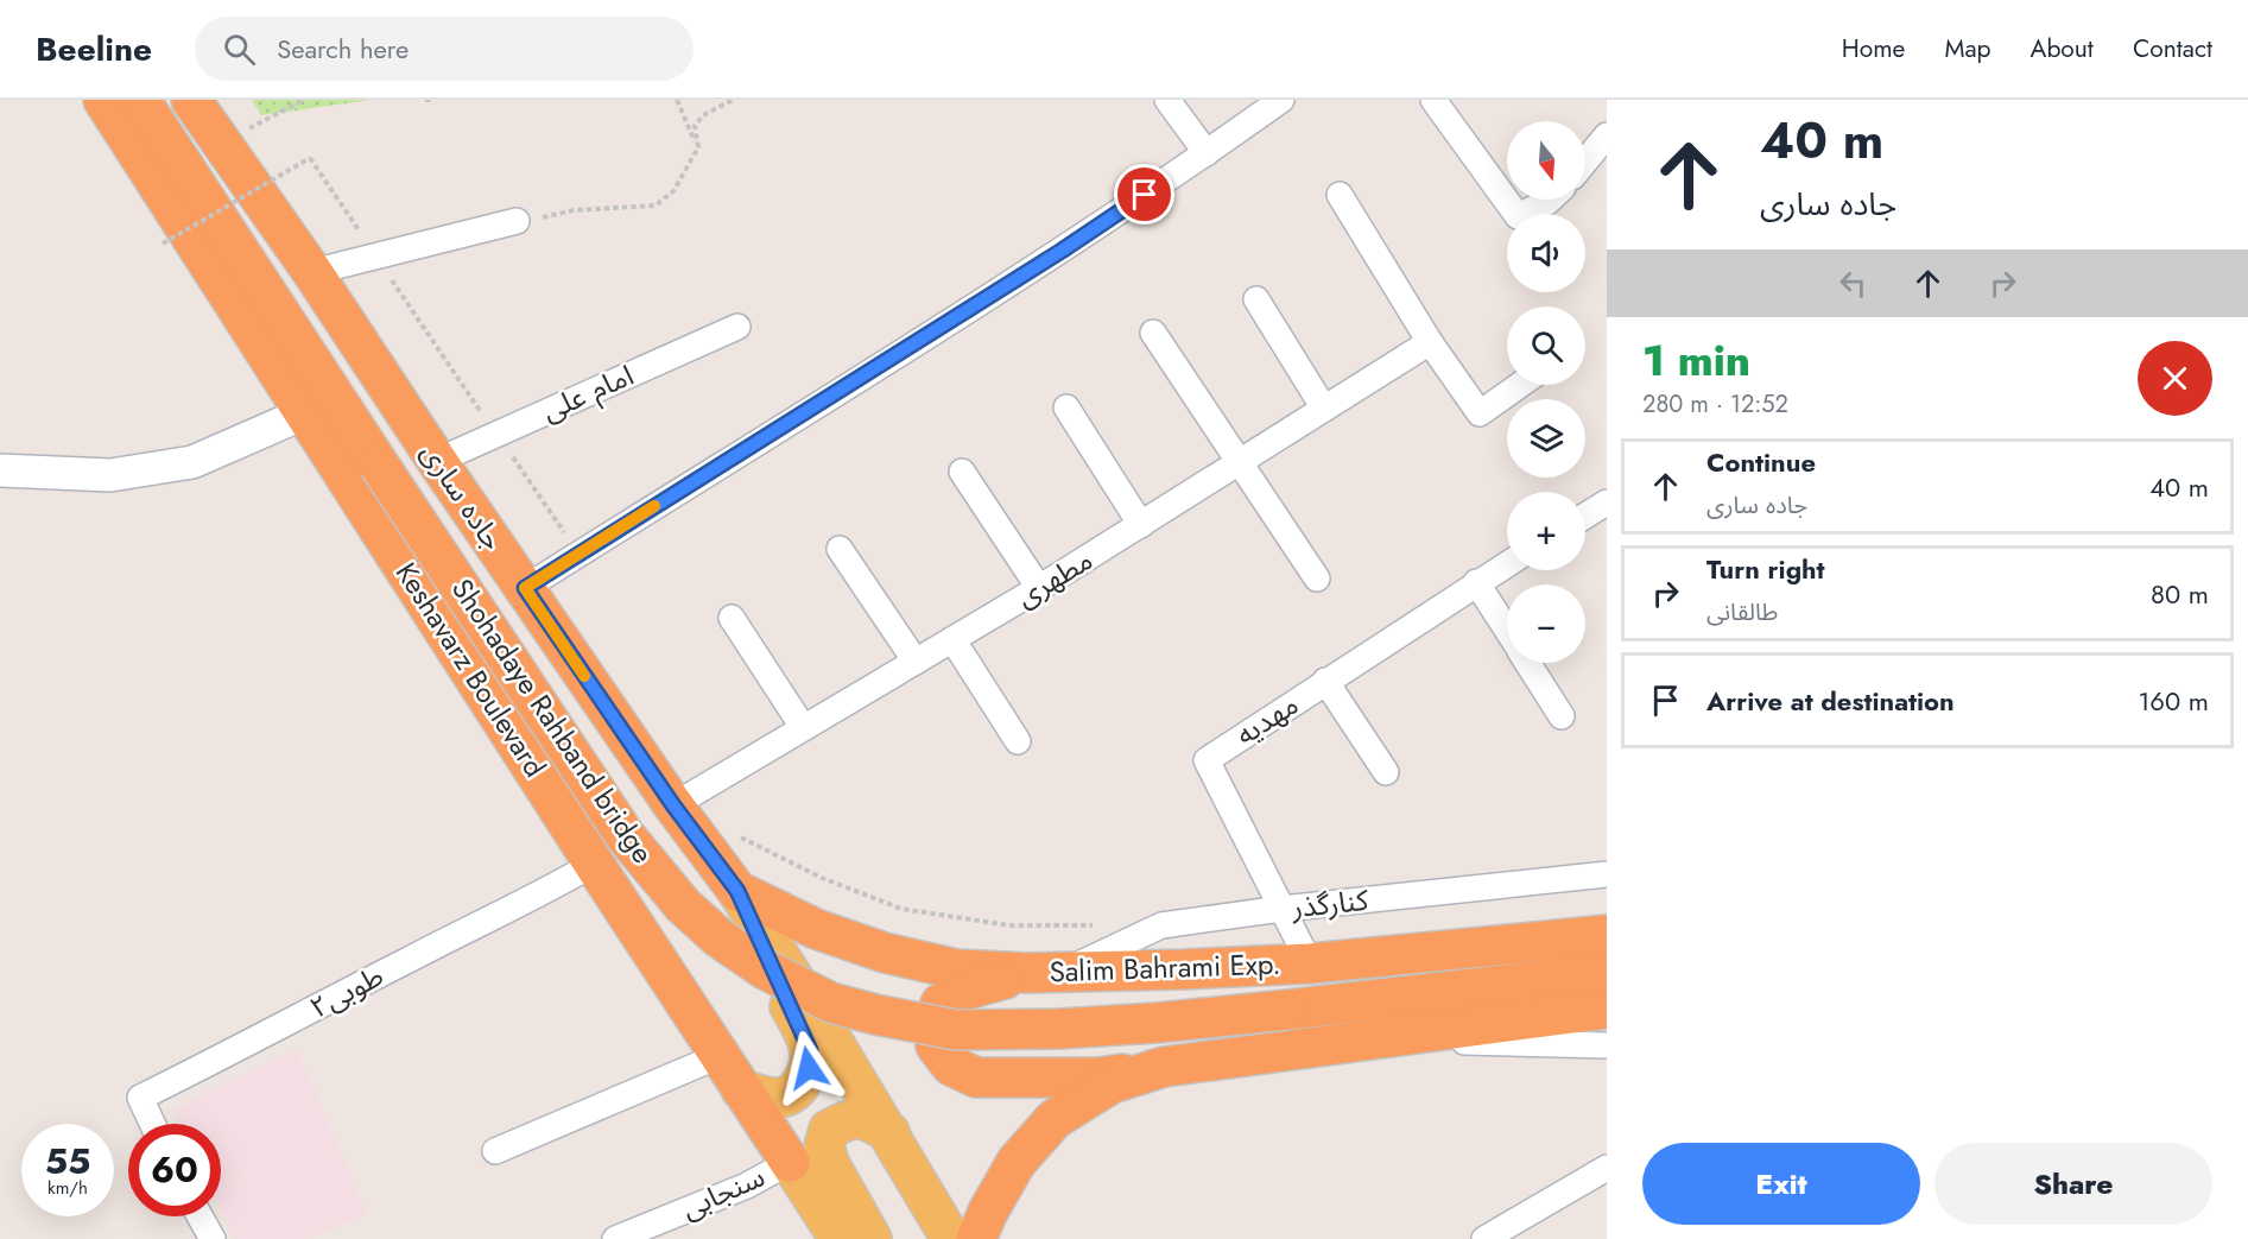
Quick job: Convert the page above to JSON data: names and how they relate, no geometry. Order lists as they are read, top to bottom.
{
  "streets": {
    "highway": [
      "جاده ساری",
      "Keshavarz Boulevard",
      "Shohadaye Rahband bridge",
      "Salim Bahrami Exp."
    ],
    "street": [
      "امام علی",
      "مطهری",
      "مهدیه",
      "کنارگذر",
      "طوبی۲",
      "سنجابی"
    ]
  },
  "crossings": [
    ["امام علی", "جاده ساری"],
    ["جاده ساری", "مطهری"],
    ["جاده ساری", "Salim Bahrami Exp."],
    ["Keshavarz Boulevard", "طوبی۲"],
    ["Keshavarz Boulevard", "سنجابی"],
    ["مهدیه", "کنارگذر"],
    ["مهدیه", "Salim Bahrami Exp."],
    ["کنارگذر", "Salim Bahrami Exp."]
  ],
  "north": "bottom",
  "page": {
    "header": "Beeline",
    "search": "Search here",
    "nav": [
      "Home",
      "Map",
      "About",
      "Contact"
    ],
    "turn": ["40 m", "جاده ساری"],
    "map_buttons": ["+", "−"],
    "heading": ["1 min", "280 m · 12:52"],
    "list": [
      {
        "name": "Continue",
        "note": "جاده ساری",
        "value": "40 m"
      },
      {
        "name": "Turn right",
        "note": "طالقانی",
        "value": "80 m"
      },
      {
        "name": "Arrive at destination",
        "value": "160 m"
      }
    ],
    "speed": "55 km/h",
    "limit": "60",
    "buttons": ["Exit", "Share"]
  }
}
